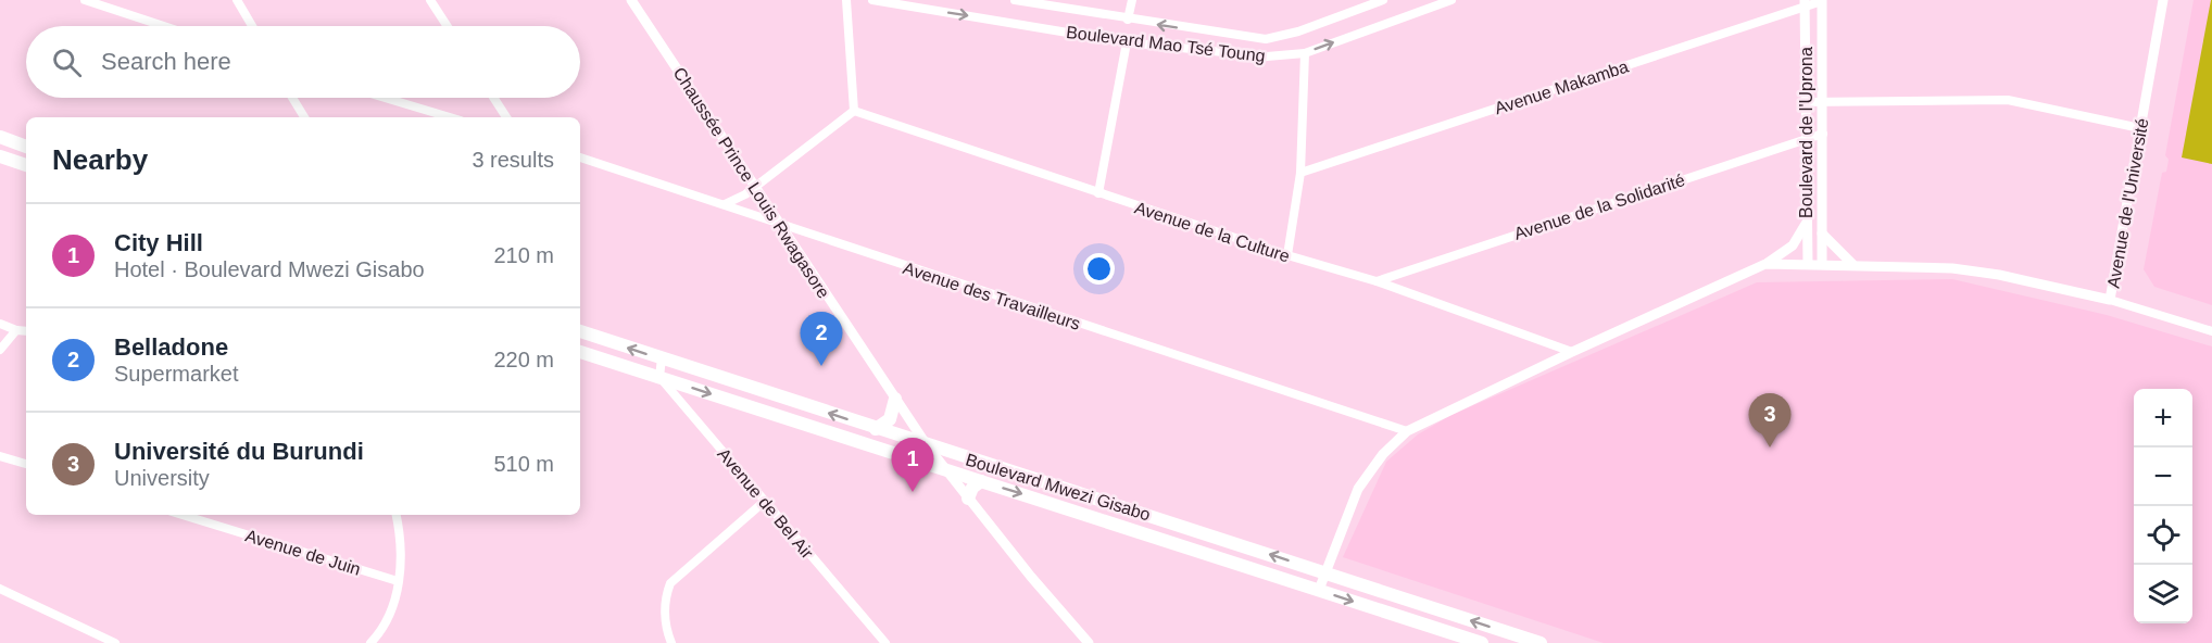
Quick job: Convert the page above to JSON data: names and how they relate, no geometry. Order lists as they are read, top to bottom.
{
  "streets": {
    "main road": ["Boulevard Mwezi Gisabo"],
    "street": [
      "Boulevard Mao Tsé Toung",
      "Avenue Makamba",
      "Boulevard de l'Uprona",
      "Chaussée Prince Louis Rwagasore",
      "Avenue de l'Université",
      "Avenue de la Solidarité",
      "Avenue de la Culture",
      "Avenue des Travailleurs",
      "Avenue de Bel Air",
      "Avenue de Juin"
    ]
  },
  "crossings": [
    ["Avenue Makamba", "Boulevard de l'Uprona"],
    ["Boulevard de l'Uprona", "Avenue de l'Université"],
    ["Boulevard de l'Uprona", "Avenue de la Solidarité"],
    ["Chaussée Prince Louis Rwagasore", "Avenue des Travailleurs"],
    ["Chaussée Prince Louis Rwagasore", "Boulevard Mwezi Gisabo"],
    ["Avenue de la Solidarité", "Avenue de la Culture"],
    ["Boulevard Mwezi Gisabo", "Avenue de Bel Air"]
  ],
  "page": {
    "search": "Search here",
    "heading": ["Nearby", "3 results"],
    "list": [
      {
        "mark": "1",
        "name": "City Hill",
        "note": "Hotel · Boulevard Mwezi Gisabo",
        "value": "210 m"
      },
      {
        "mark": "2",
        "name": "Belladone",
        "note": "Supermarket",
        "value": "220 m"
      },
      {
        "mark": "3",
        "name": "Université du Burundi",
        "note": "University",
        "value": "510 m"
      }
    ],
    "pins": ["2", "3", "1"],
    "map_buttons": ["+", "−"]
  }
}
